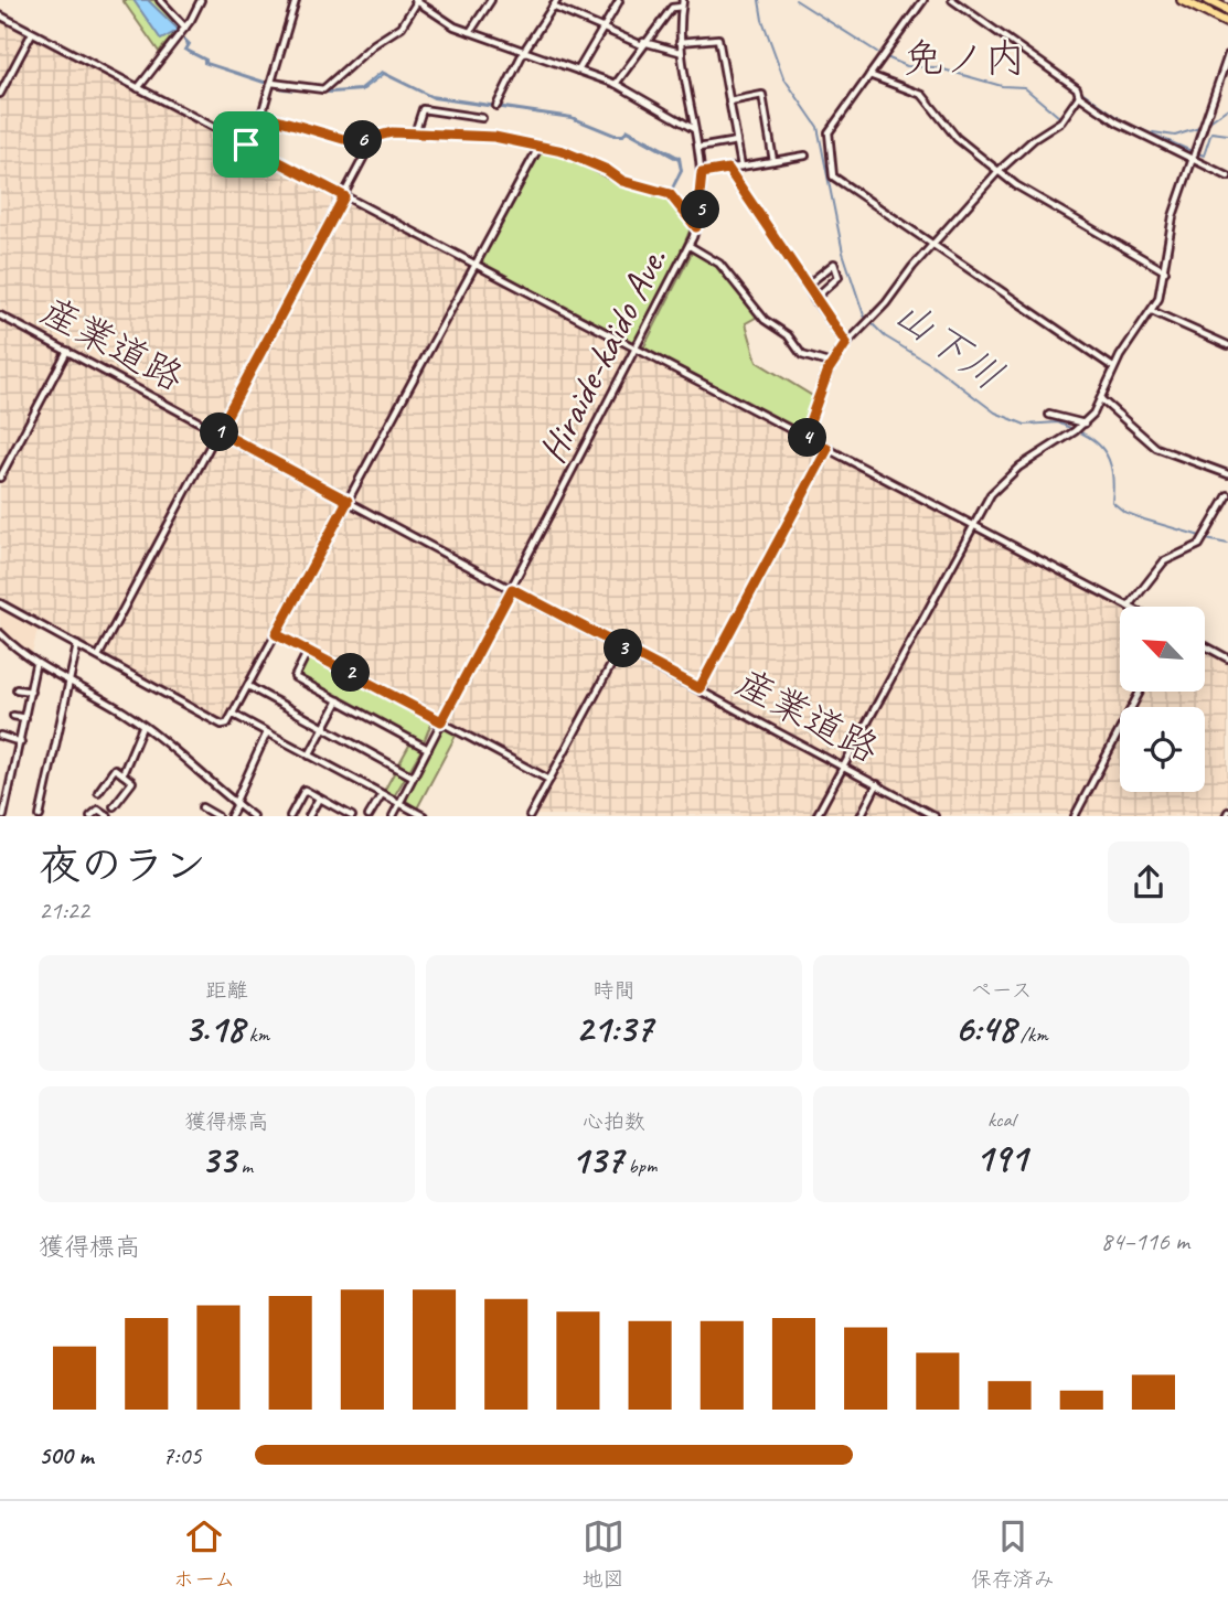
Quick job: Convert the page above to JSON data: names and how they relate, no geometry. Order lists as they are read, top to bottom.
{
  "streets": {
    "street": ["産業道路", "Hiraide-kaido Ave."]
  },
  "crossings": [
    ["産業道路", "Hiraide-kaido Ave."]
  ],
  "districts": ["免ノ内"],
  "water": ["山下川"],
  "north": "top left",
  "page": {
    "pins": [
      "6",
      "5",
      "1",
      "4",
      "3",
      "2"
    ],
    "heading": ["夜のラン", "21:22"],
    "stats": [
      ["距離", "3.18 km"],
      ["時間", "21:37"],
      ["ペース", "6:48 /km"],
      ["獲得標高", "33 m"],
      ["心拍数", "137 bpm"],
      ["kcal", "191"]
    ],
    "chart": ["獲得標高", "84–116 m"],
    "list": [
      {
        "name": "500 m",
        "note": "7:05"
      }
    ],
    "tabs": ["ホーム", "地図", "保存済み"]
  }
}
